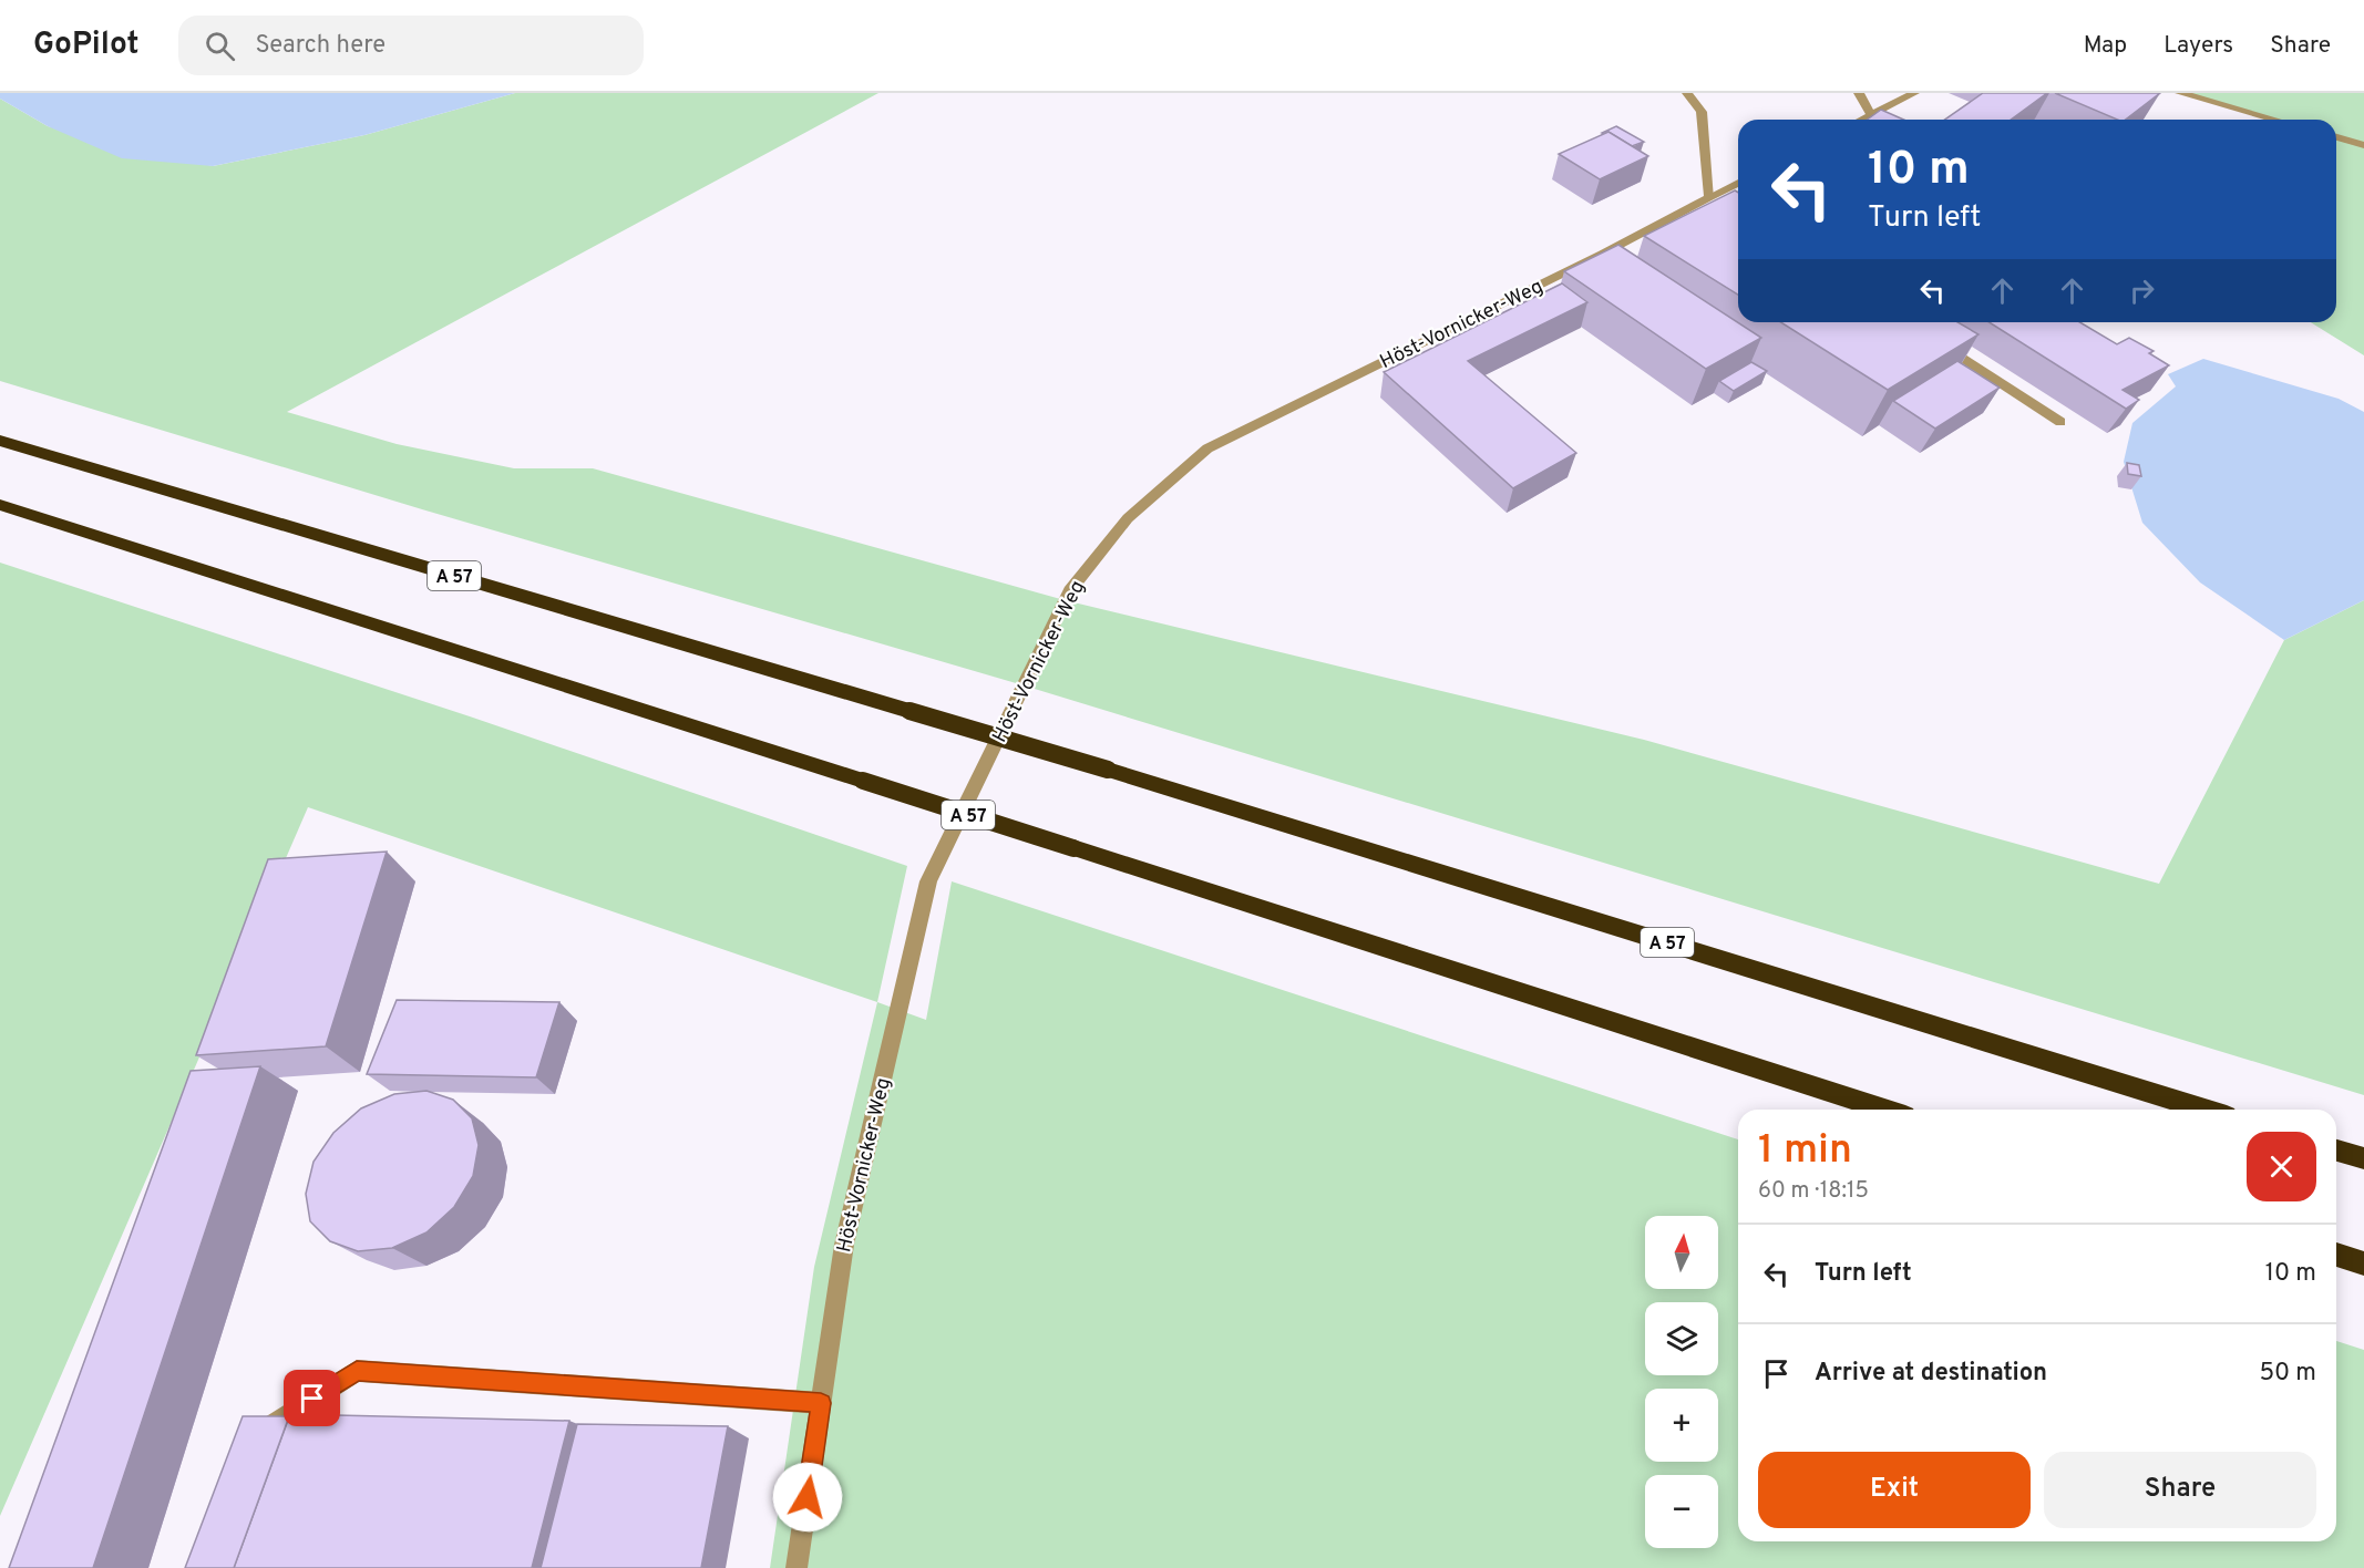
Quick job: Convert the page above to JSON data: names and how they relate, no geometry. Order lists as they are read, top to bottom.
{
  "streets": {
    "highway": ["A 57"],
    "street": ["Höst-Vornicker-Weg"]
  },
  "north": "top",
  "page": {
    "header": "GoPilot",
    "search": "Search here",
    "nav": ["Map", "Layers", "Share"],
    "turn": ["10 m", "Turn left"],
    "heading": ["1 min", "60 m · 18:15"],
    "map_buttons": ["+", "−"],
    "list": [
      {
        "name": "Turn left",
        "value": "10 m"
      },
      {
        "name": "Arrive at destination",
        "value": "50 m"
      }
    ],
    "buttons": ["Exit", "Share"]
  }
}
